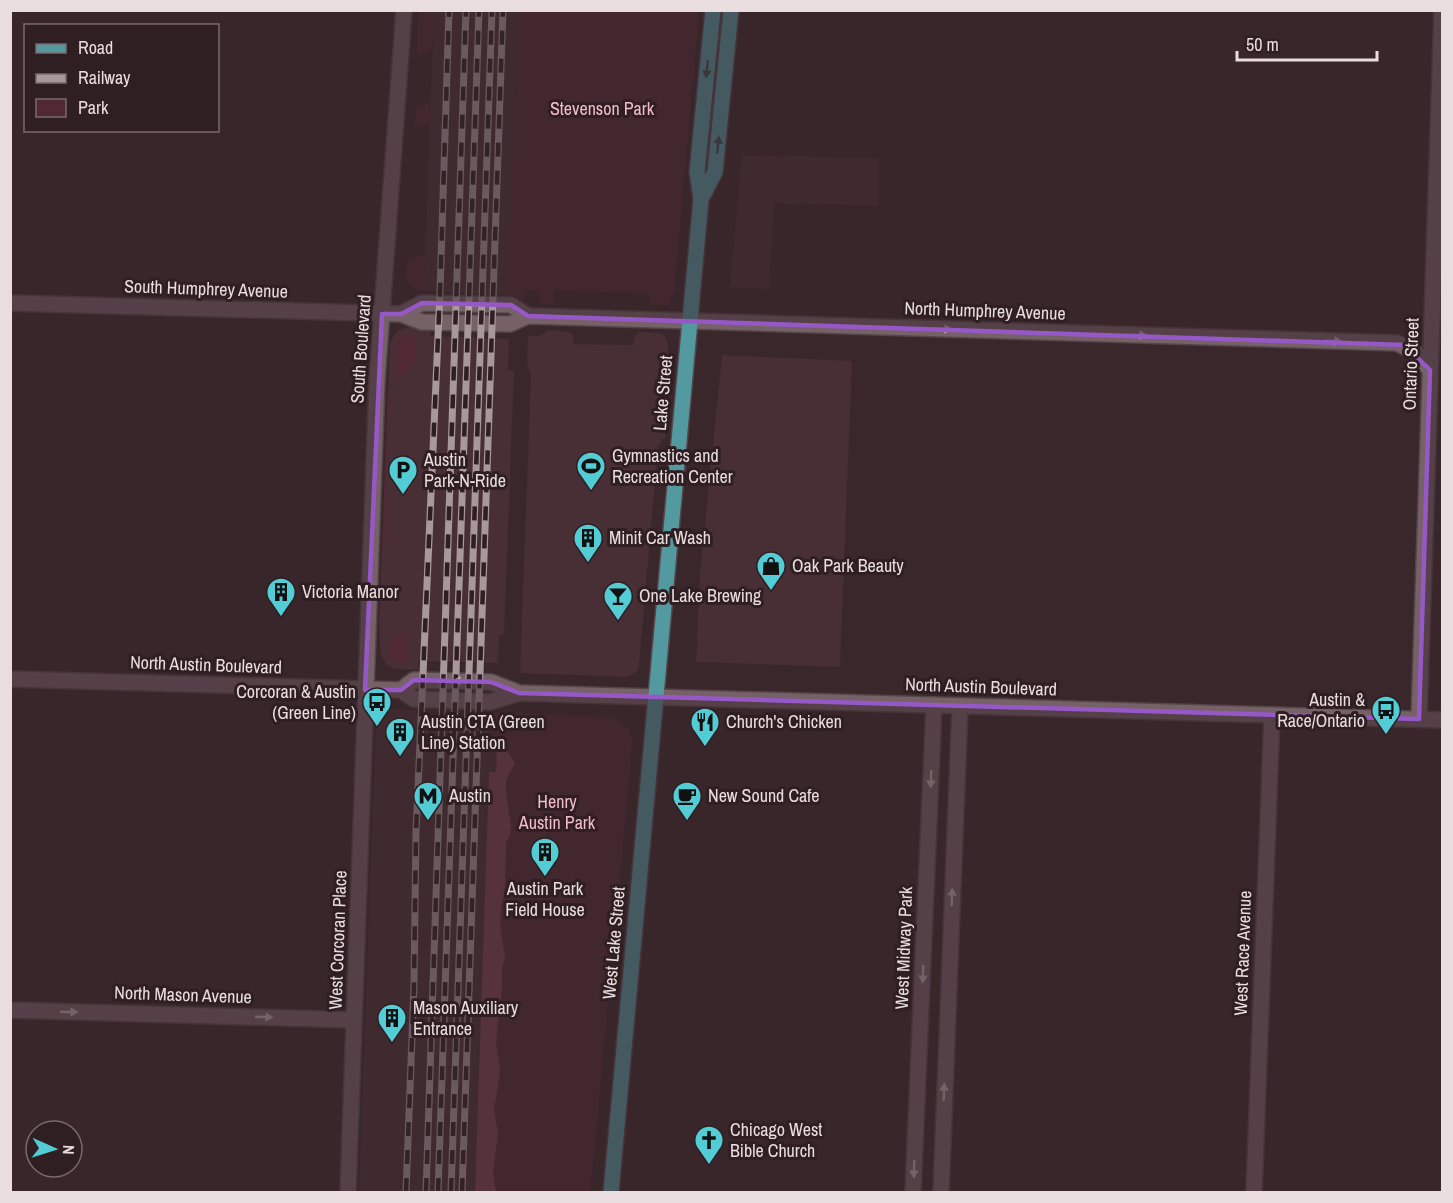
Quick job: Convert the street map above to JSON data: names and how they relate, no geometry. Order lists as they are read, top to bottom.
{
  "streets": {
    "main road": ["Lake Street", "West Lake Street"],
    "street": [
      "South Humphrey Avenue",
      "North Humphrey Avenue",
      "South Boulevard",
      "Ontario Street",
      "North Austin Boulevard",
      "West Corcoran Place",
      "West Midway Park",
      "West Race Avenue",
      "North Mason Avenue"
    ]
  },
  "crossings": [
    ["South Humphrey Avenue", "North Humphrey Avenue"],
    ["South Humphrey Avenue", "South Boulevard"],
    ["North Humphrey Avenue", "Ontario Street"],
    ["North Humphrey Avenue", "Lake Street"],
    ["South Boulevard", "North Austin Boulevard"],
    ["South Boulevard", "West Corcoran Place"],
    ["Ontario Street", "North Austin Boulevard"],
    ["Lake Street", "North Austin Boulevard"],
    ["Lake Street", "West Lake Street"],
    ["North Austin Boulevard", "West Corcoran Place"],
    ["North Austin Boulevard", "West Lake Street"],
    ["North Austin Boulevard", "West Midway Park"],
    ["North Austin Boulevard", "West Race Avenue"],
    ["West Corcoran Place", "North Mason Avenue"]
  ],
  "one_way": ["North Humphrey Avenue", "North Mason Avenue"],
  "parks": ["Stevenson Park", "Henry Austin Park"],
  "places": {
    "sports": ["Gymnastics and Recreation Center"],
    "parking": ["Austin Park-N-Ride"],
    "building": [
      "Minit Car Wash",
      "Victoria Manor",
      "Austin CTA (Green Line) Station",
      "Austin Park Field House",
      "Mason Auxiliary Entrance"
    ],
    "shop": ["Oak Park Beauty"],
    "bar": ["One Lake Brewing"],
    "bus stop": ["Corcoran & Austin (Green Line)", "Austin & Race/Ontario"],
    "restaurant": ["Church's Chicken"],
    "metro station": ["Austin"],
    "cafe": ["New Sound Cafe"],
    "church": ["Chicago West Bible Church"]
  },
  "legend": ["Road", "Railway", "Park"],
  "scale_bar": "50 m",
  "north": "right"
}
